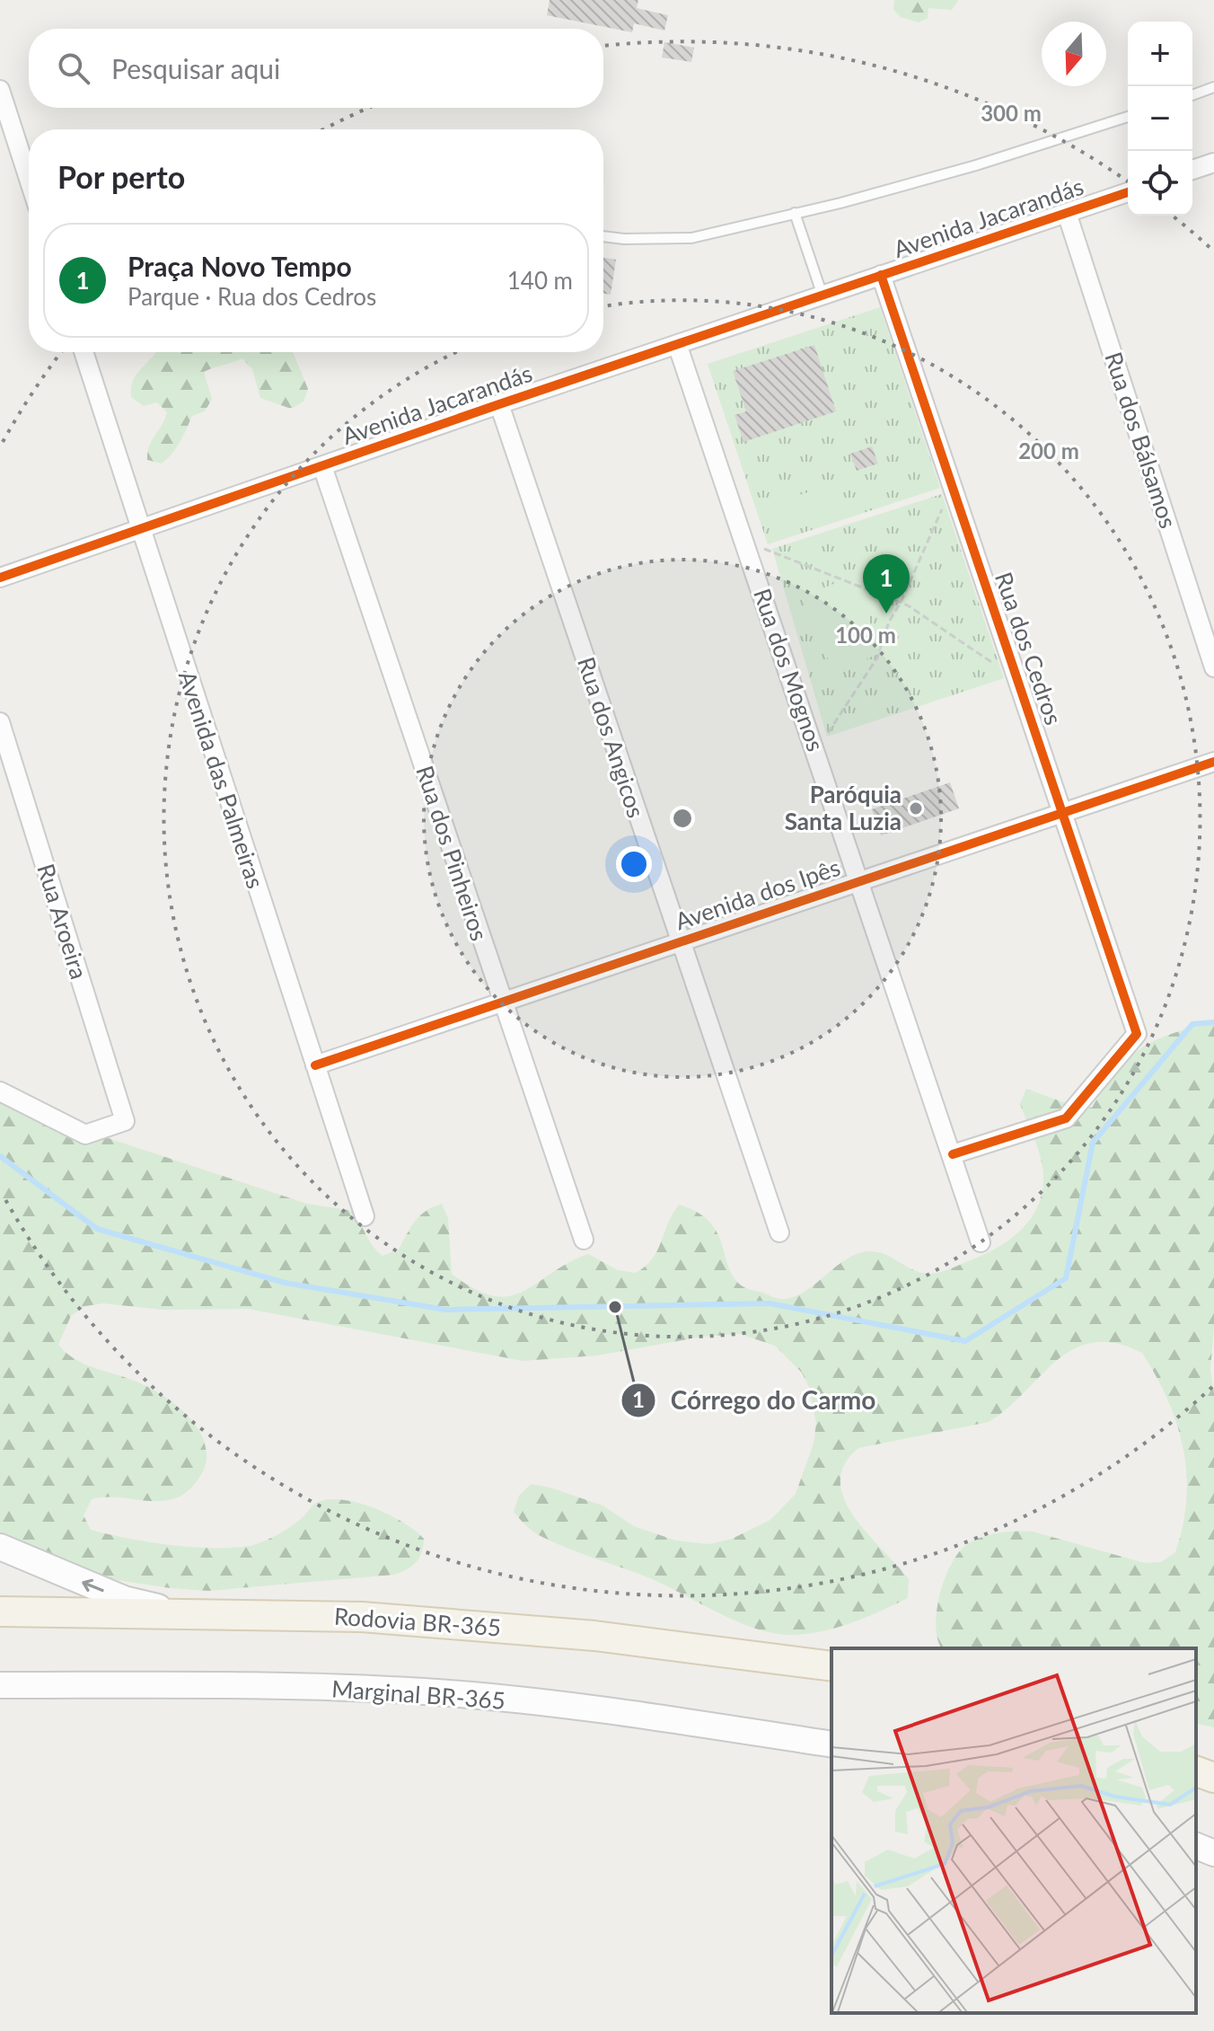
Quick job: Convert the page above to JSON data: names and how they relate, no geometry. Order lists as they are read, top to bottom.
{
  "streets": {
    "main road": ["Rodovia BR-365"],
    "street": [
      "Avenida Jacarandás",
      "Rua dos Bálsamos",
      "Rua dos Cedros",
      "Rua dos Mognos",
      "Rua dos Angicos",
      "Avenida das Palmeiras",
      "Rua dos Pinheiros",
      "Avenida dos Ipês",
      "Rua Aroeira",
      "Marginal BR-365"
    ]
  },
  "crossings": [
    ["Avenida Jacarandás", "Rua dos Bálsamos"],
    ["Avenida Jacarandás", "Rua dos Cedros"],
    ["Avenida Jacarandás", "Rua dos Mognos"],
    ["Avenida Jacarandás", "Rua dos Angicos"],
    ["Avenida Jacarandás", "Avenida das Palmeiras"],
    ["Avenida Jacarandás", "Rua dos Pinheiros"],
    ["Rua dos Cedros", "Rua dos Mognos"],
    ["Rua dos Cedros", "Avenida dos Ipês"],
    ["Rua dos Mognos", "Avenida dos Ipês"],
    ["Rua dos Angicos", "Avenida dos Ipês"],
    ["Avenida das Palmeiras", "Avenida dos Ipês"],
    ["Rua dos Pinheiros", "Avenida dos Ipês"]
  ],
  "places": ["Paróquia Santa Luzia", "Córrego do Carmo"],
  "north": "bottom",
  "page": {
    "map_buttons": ["+", "−"],
    "search": "Pesquisar aqui",
    "heading": "Por perto",
    "list": [
      {
        "mark": "1",
        "name": "Praça Novo Tempo",
        "note": "Parque · Rua dos Cedros",
        "value": "140 m"
      }
    ],
    "pins": "1"
  },
  "rings": ["300 m", "200 m", "100 m"]
}
